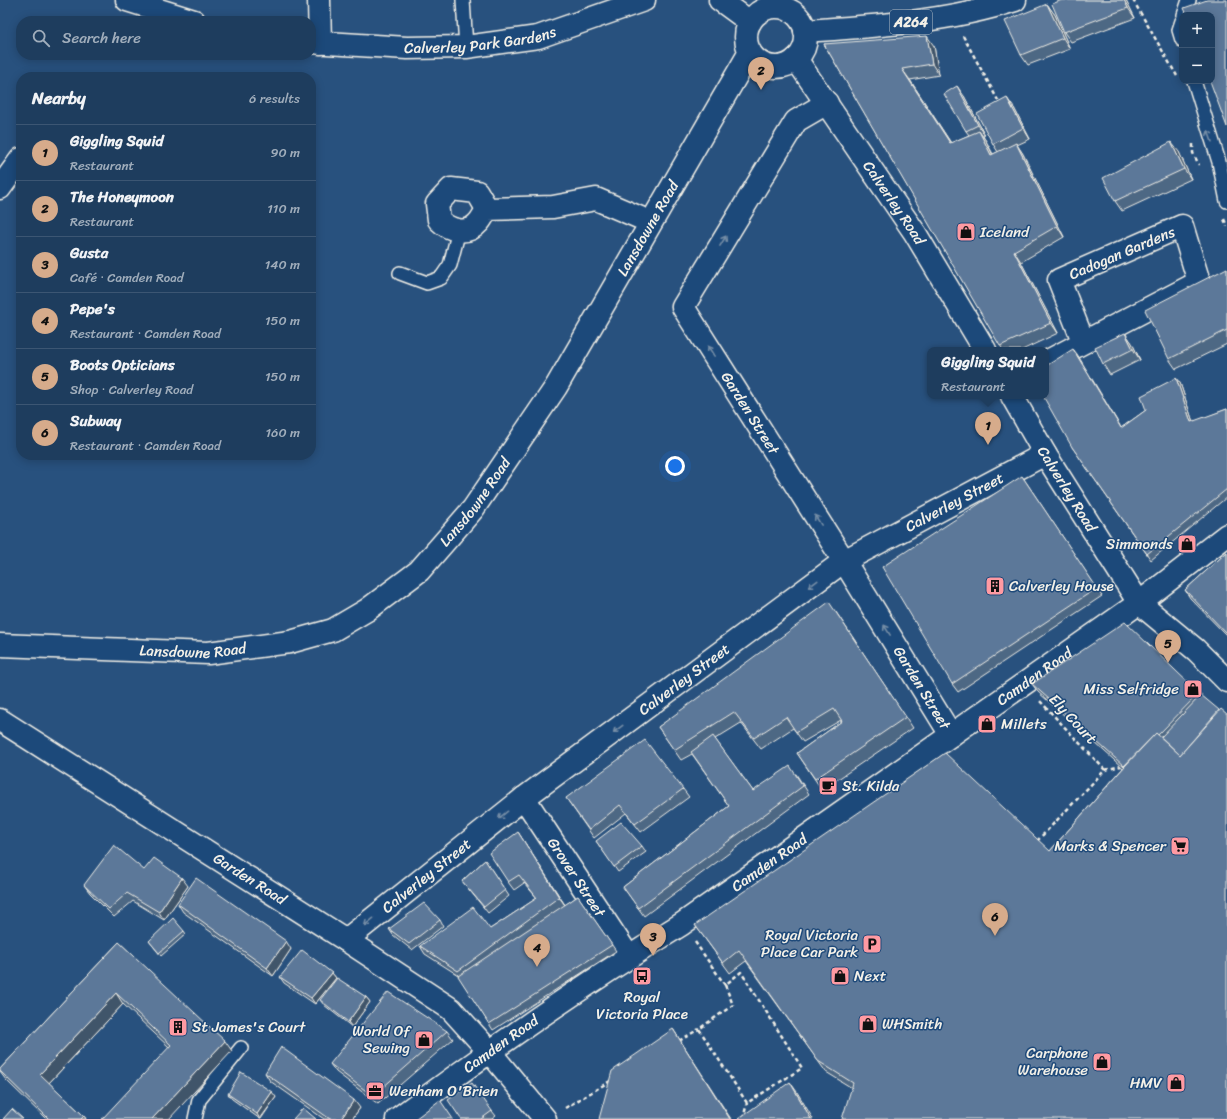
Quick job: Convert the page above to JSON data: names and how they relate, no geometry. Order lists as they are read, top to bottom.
{
  "streets": {
    "street": [
      "A264",
      "Calverley Park Gardens",
      "Calverley Road",
      "Lansdowne Road",
      "Cadogan Gardens",
      "Garden Street",
      "Calverley Street",
      "Camden Road",
      "Grover Street",
      "Garden Road"
    ],
    "path": ["Ely Court"]
  },
  "crossings": [
    ["A264", "Calverley Road"],
    ["A264", "Lansdowne Road"],
    ["Calverley Road", "Lansdowne Road"],
    ["Calverley Road", "Garden Street"],
    ["Calverley Road", "Calverley Street"],
    ["Calverley Road", "Camden Road"],
    ["Garden Street", "Calverley Street"],
    ["Garden Street", "Camden Road"],
    ["Calverley Street", "Grover Street"],
    ["Calverley Street", "Garden Road"],
    ["Camden Road", "Ely Court"],
    ["Camden Road", "Grover Street"],
    ["Camden Road", "Garden Road"]
  ],
  "one_way": ["Garden Street", "Calverley Street"],
  "places": {
    "shop": [
      "Iceland",
      "Simmonds",
      "Miss Selfridge",
      "Millets",
      "Next",
      "WHSmith",
      "World Of Sewing",
      "Carphone Warehouse",
      "HMV"
    ],
    "building": ["Calverley House", "St James's Court"],
    "cafe": ["St. Kilda"],
    "supermarket": ["Marks & Spencer"],
    "parking": ["Royal Victoria Place Car Park"],
    "bus stop": ["Royal Victoria Place"],
    "office": ["Wenham O'Brien"]
  },
  "page": {
    "map_buttons": ["+", "−"],
    "search": "Search here",
    "pins": [
      "2",
      "1",
      "5",
      "6",
      "3",
      "4"
    ],
    "heading": ["Nearby", "6 results"],
    "list": [
      {
        "mark": "1",
        "name": "Giggling Squid",
        "note": "Restaurant",
        "value": "90 m"
      },
      {
        "mark": "2",
        "name": "The Honeymoon",
        "note": "Restaurant",
        "value": "110 m"
      },
      {
        "mark": "3",
        "name": "Gusta",
        "note": "Café · Camden Road",
        "value": "140 m"
      },
      {
        "mark": "4",
        "name": "Pepe's",
        "note": "Restaurant · Camden Road",
        "value": "150 m"
      },
      {
        "mark": "5",
        "name": "Boots Opticians",
        "note": "Shop · Calverley Road",
        "value": "150 m"
      },
      {
        "mark": "6",
        "name": "Subway",
        "note": "Restaurant · Camden Road",
        "value": "160 m"
      }
    ],
    "popup": ["Giggling Squid", "Restaurant"]
  }
}
